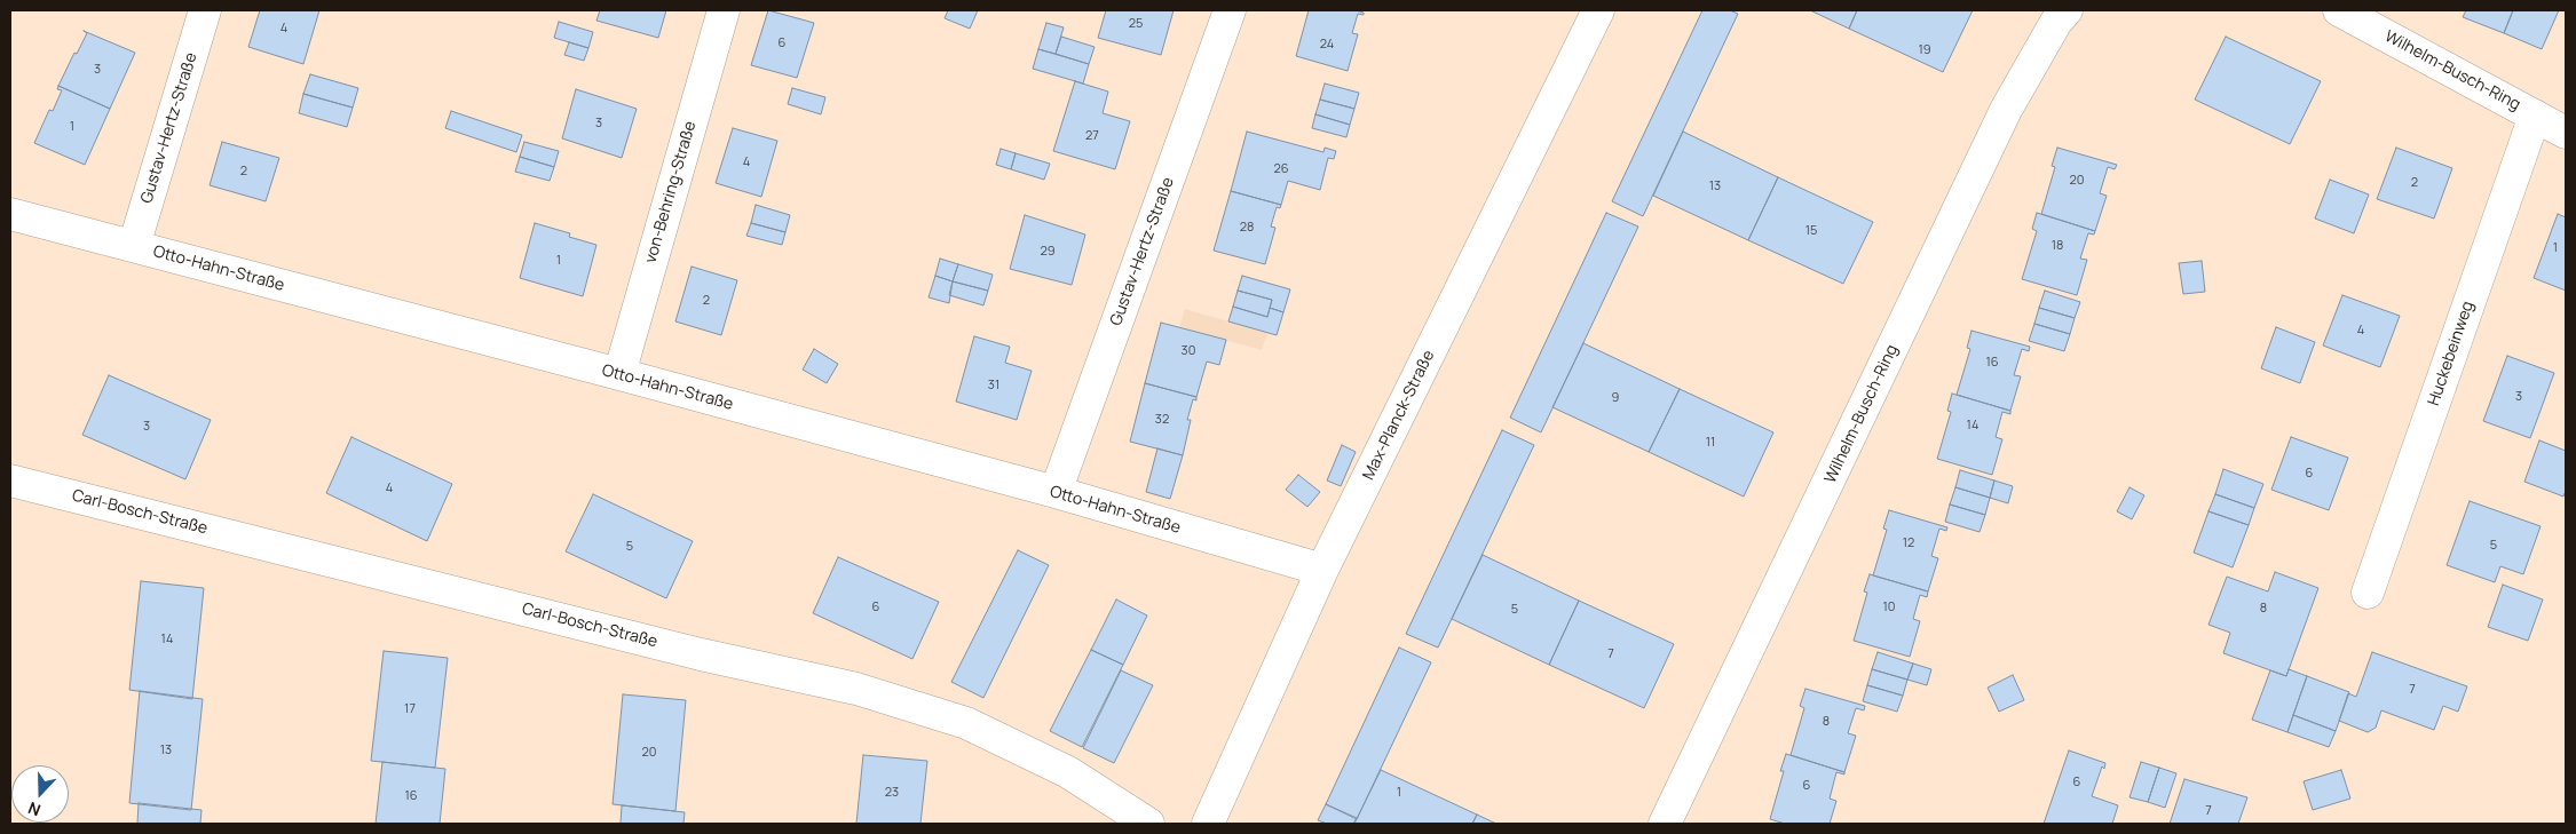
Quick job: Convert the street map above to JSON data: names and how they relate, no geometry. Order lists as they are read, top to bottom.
{
  "streets": {
    "street": [
      "Wilhelm-Busch-Ring",
      "Gustav-Hertz-Straße",
      "von-Behring-Straße",
      "Otto-Hahn-Straße",
      "Huckebeinweg",
      "Max-Planck-Straße",
      "Carl-Bosch-Straße"
    ]
  },
  "crossings": [
    ["Wilhelm-Busch-Ring", "Huckebeinweg"],
    ["Gustav-Hertz-Straße", "Otto-Hahn-Straße"],
    ["von-Behring-Straße", "Otto-Hahn-Straße"],
    ["Otto-Hahn-Straße", "Max-Planck-Straße"]
  ],
  "house_numbers": [
    "25",
    "4",
    "6",
    "24",
    "19",
    "3",
    "3",
    "1",
    "27",
    "4",
    "26",
    "2",
    "20",
    "2",
    "13",
    "28",
    "15",
    "18",
    "1",
    "29",
    "1",
    "2",
    "4",
    "30",
    "16",
    "31",
    "3",
    "9",
    "32",
    "14",
    "3",
    "11",
    "6",
    "4",
    "12",
    "5",
    "5",
    "6",
    "10",
    "8",
    "5",
    "14",
    "7",
    "7",
    "17",
    "8",
    "13",
    "20",
    "6",
    "6",
    "23",
    "1",
    "16",
    "7"
  ],
  "north": "bottom"
}
